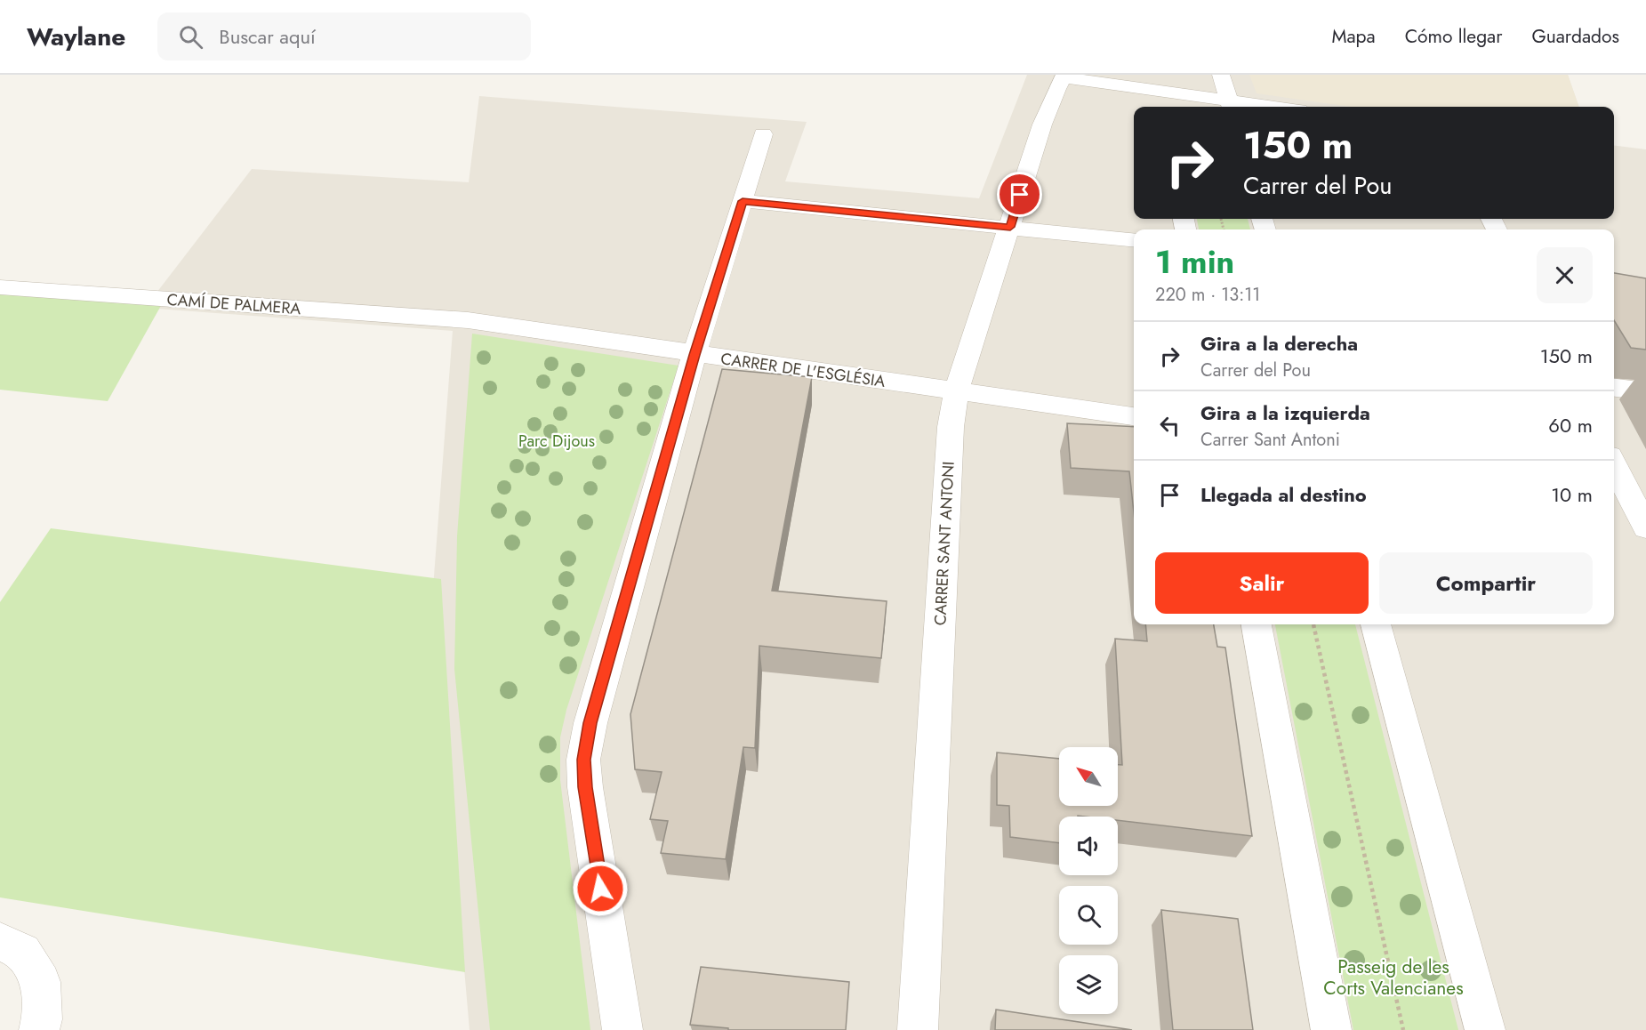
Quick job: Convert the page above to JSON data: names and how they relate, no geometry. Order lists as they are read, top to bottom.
{
  "streets": {
    "street": ["CAMÍ DE PALMERA", "CARRER DE L'ESGLÉSIA", "CARRER SANT ANTONI"]
  },
  "crossings": [
    ["CAMÍ DE PALMERA", "CARRER DE L'ESGLÉSIA"],
    ["CARRER DE L'ESGLÉSIA", "CARRER SANT ANTONI"]
  ],
  "parks": ["Parc Dijous", "Passeig de les Corts Valencianes"],
  "north": "top left",
  "page": {
    "header": "Waylane",
    "search": "Buscar aquí",
    "nav": ["Mapa", "Cómo llegar", "Guardados"],
    "turn": ["150 m", "Carrer del Pou"],
    "heading": ["1 min", "220 m · 13:11"],
    "list": [
      {
        "name": "Gira a la derecha",
        "note": "Carrer del Pou",
        "value": "150 m"
      },
      {
        "name": "Gira a la izquierda",
        "note": "Carrer Sant Antoni",
        "value": "60 m"
      },
      {
        "name": "Llegada al destino",
        "value": "10 m"
      }
    ],
    "buttons": ["Salir", "Compartir"]
  }
}
